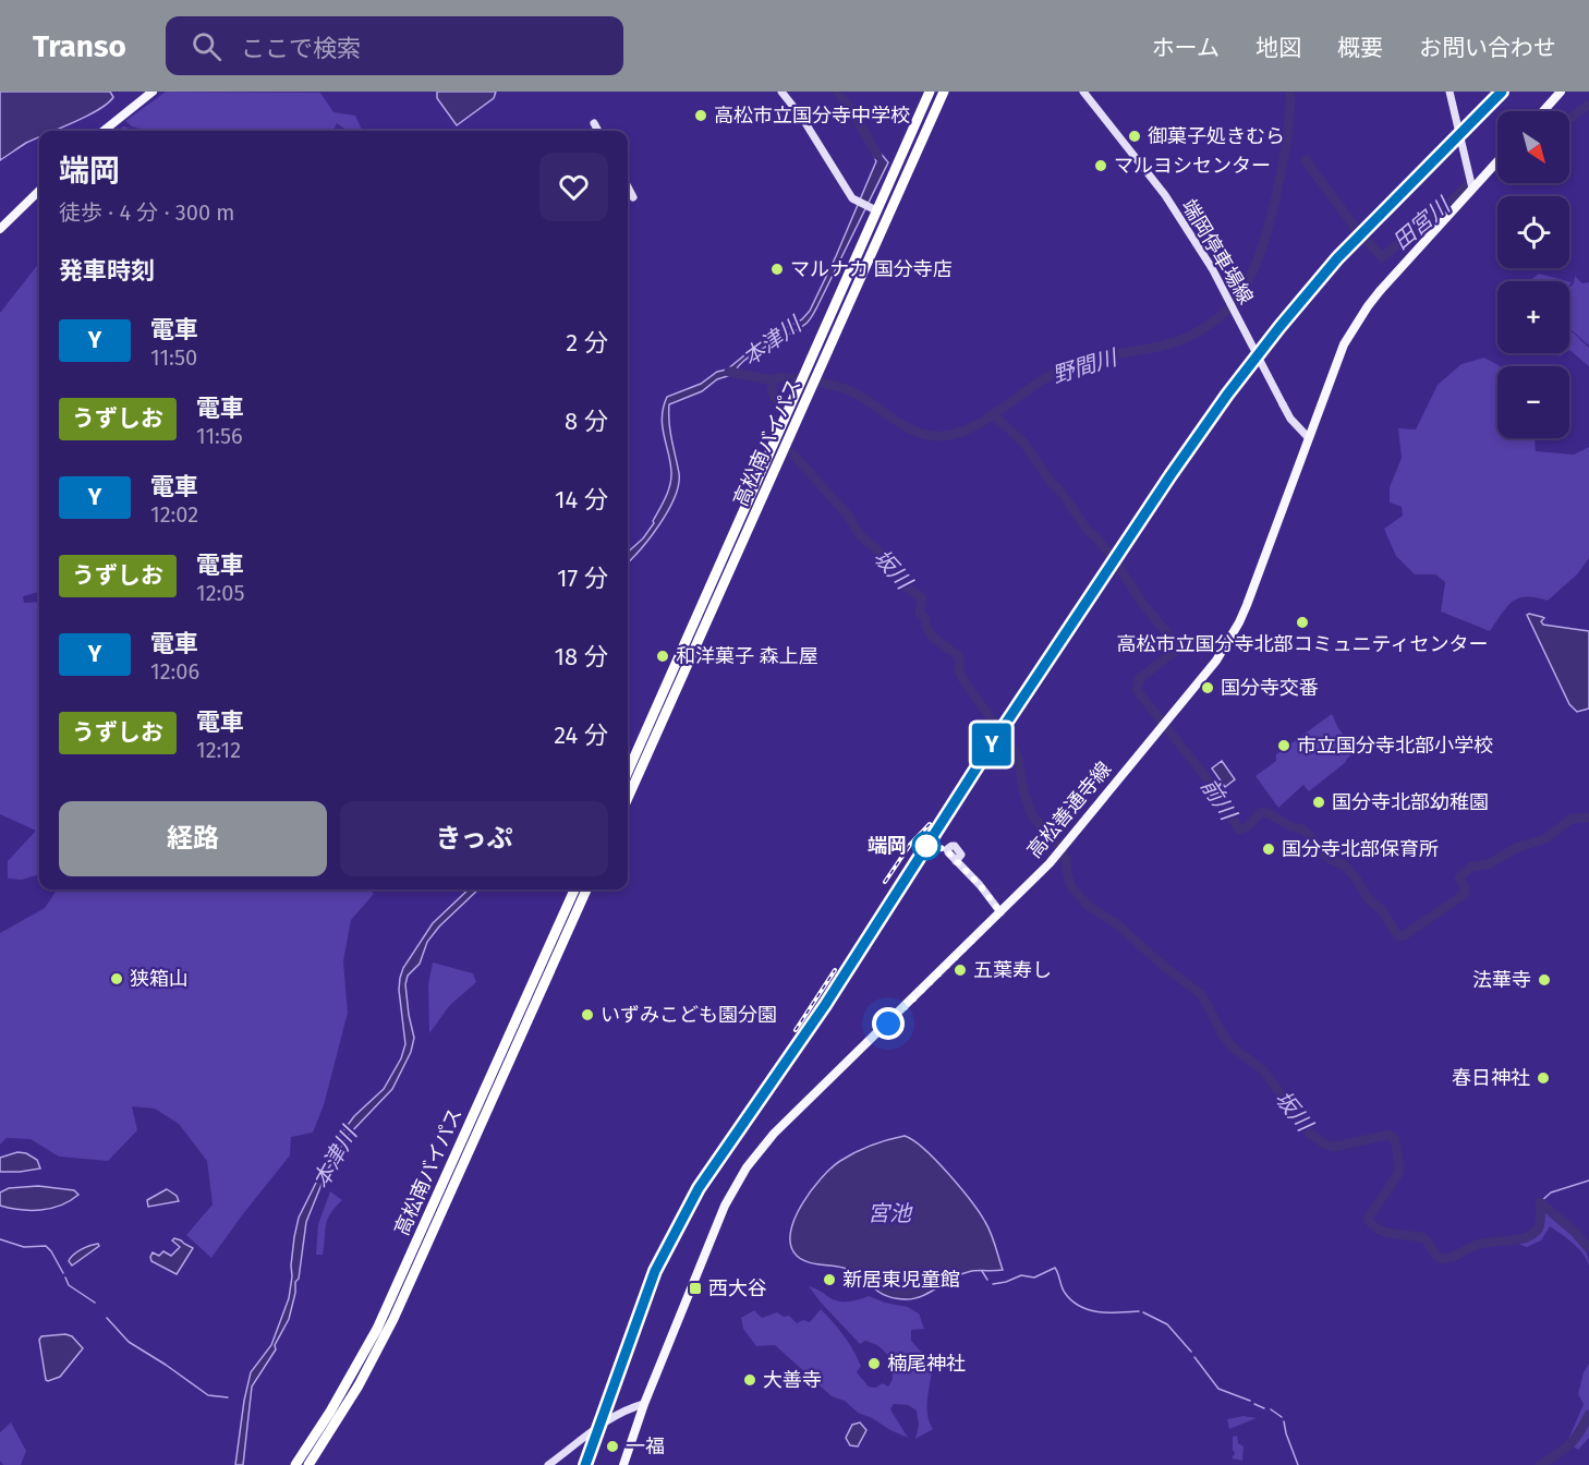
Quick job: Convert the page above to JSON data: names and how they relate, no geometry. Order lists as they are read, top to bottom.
{
  "streets": {
    "highway": ["高松南バイパス"],
    "main road": ["端岡停車場線", "高松善通寺線"]
  },
  "crossings": [
    ["端岡停車場線", "高松善通寺線"]
  ],
  "water": [
    "田宮川",
    "本津川",
    "野間川",
    "坂川",
    "前川",
    "宮池"
  ],
  "places": {
    "other": [
      "高松市立国分寺中学校",
      "御菓子処きむら",
      "マルヨシセンター",
      "マルナカ 国分寺店",
      "高松市立国分寺北部コミュニティセンター",
      "和洋菓子 森上屋",
      "国分寺交番",
      "市立国分寺北部小学校",
      "国分寺北部幼稚園",
      "端岡",
      "国分寺北部保育所",
      "五葉寿し",
      "狭箱山",
      "法華寺",
      "いずみこども園分園",
      "春日神社",
      "新居東児童館",
      "楠尾神社",
      "大善寺",
      "一福"
    ],
    "transit": ["西大谷"]
  },
  "north": "bottom right",
  "page": {
    "header": "Transo",
    "search": "ここで検索",
    "nav": [
      "ホーム",
      "地図",
      "概要",
      "お問い合わせ"
    ],
    "on_map": "Y",
    "map_buttons": ["+", "−"],
    "heading": [
      ["端岡", "徒歩 · 4 分 · 300 m"],
      "発車時刻"
    ],
    "list": [
      {
        "mark": "Y",
        "name": "電車",
        "note": "11:50",
        "value": "2 分"
      },
      {
        "mark": "うずしお",
        "name": "電車",
        "note": "11:56",
        "value": "8 分"
      },
      {
        "mark": "Y",
        "name": "電車",
        "note": "12:02",
        "value": "14 分"
      },
      {
        "mark": "うずしお",
        "name": "電車",
        "note": "12:05",
        "value": "17 分"
      },
      {
        "mark": "Y",
        "name": "電車",
        "note": "12:06",
        "value": "18 分"
      },
      {
        "mark": "うずしお",
        "name": "電車",
        "note": "12:12",
        "value": "24 分"
      }
    ],
    "buttons": ["経路", "きっぷ"]
  }
}
